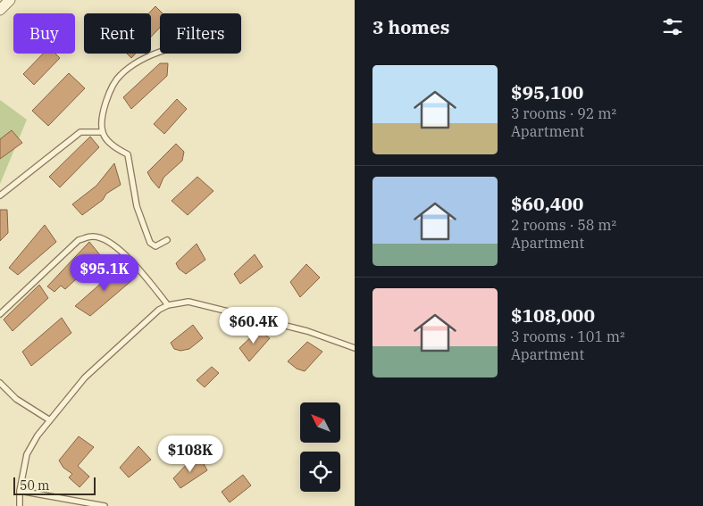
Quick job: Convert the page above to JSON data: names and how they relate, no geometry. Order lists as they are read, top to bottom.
{
  "scale_bar": "50 m",
  "north": "top left",
  "page": {
    "heading": "3 homes",
    "chip": ["Buy", "Rent", "Filters"],
    "list": [
      {
        "name": "$95,100",
        "note": "3 rooms · 92 m² · Apartment"
      },
      {
        "name": "$60,400",
        "note": "2 rooms · 58 m² · Apartment"
      },
      {
        "name": "$108,000",
        "note": "3 rooms · 101 m² · Apartment"
      }
    ],
    "price": ["$95.1K", "$60.4K", "$108K"],
    "scale": "50 m"
  }
}
